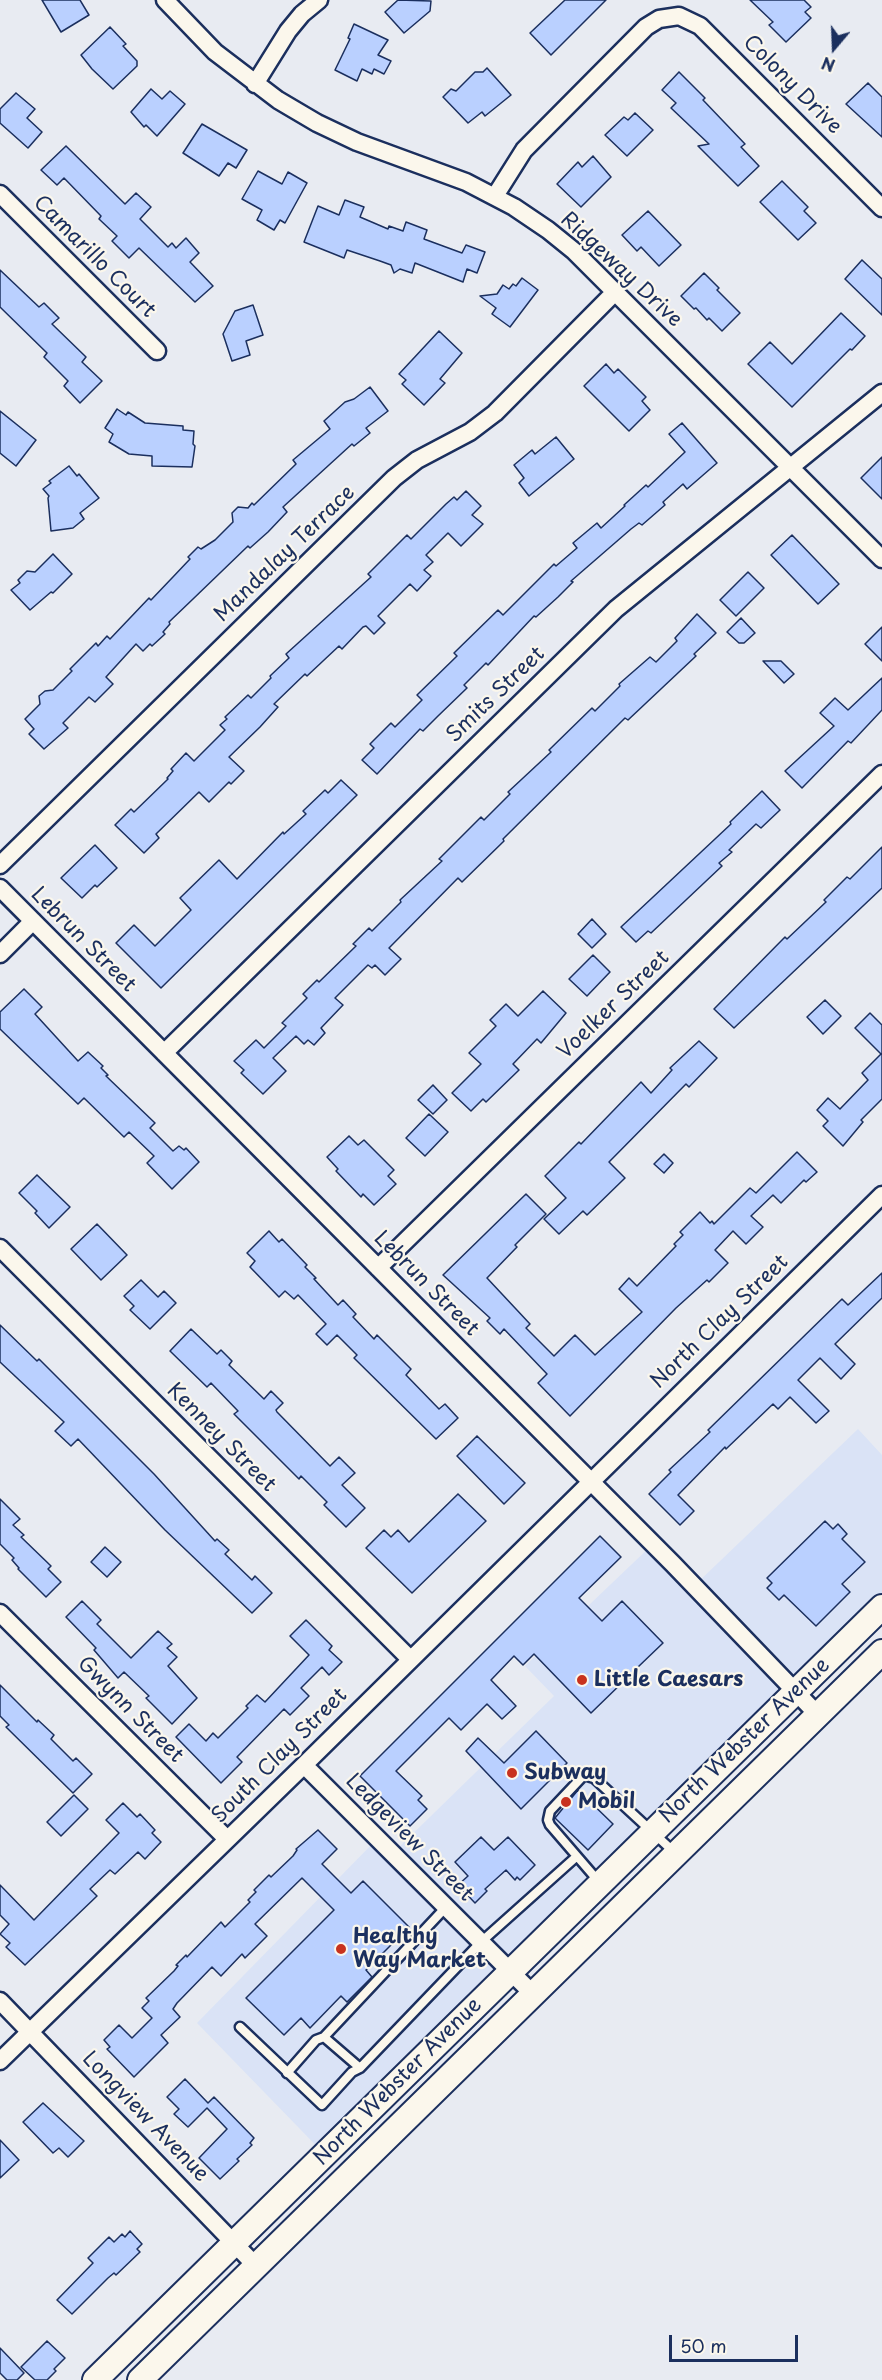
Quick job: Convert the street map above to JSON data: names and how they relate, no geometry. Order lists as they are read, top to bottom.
{
  "streets": {
    "main road": ["North Webster Avenue"],
    "street": [
      "Colony Drive",
      "Camarillo Court",
      "Ridgeway Drive",
      "Mandalay Terrace",
      "Smits Street",
      "Lebrun Street",
      "Voelker Street",
      "North Clay Street",
      "Kenney Street",
      "Gwynn Street",
      "South Clay Street",
      "Ledgeview Street",
      "Longview Avenue"
    ]
  },
  "crossings": [
    ["Colony Drive", "Ridgeway Drive"],
    ["Ridgeway Drive", "Mandalay Terrace"],
    ["Ridgeway Drive", "Smits Street"],
    ["Smits Street", "Lebrun Street"],
    ["Lebrun Street", "Voelker Street"],
    ["Lebrun Street", "North Clay Street"],
    ["Lebrun Street", "North Webster Avenue"],
    ["Lebrun Street", "South Clay Street"],
    ["North Clay Street", "South Clay Street"],
    ["Kenney Street", "South Clay Street"],
    ["Gwynn Street", "South Clay Street"],
    ["North Webster Avenue", "Ledgeview Street"],
    ["North Webster Avenue", "Longview Avenue"],
    ["South Clay Street", "Ledgeview Street"],
    ["South Clay Street", "Longview Avenue"]
  ],
  "places": [
    "Little Caesars",
    "Subway",
    "Mobil",
    "Healthy Way Market"
  ],
  "scale_bar": "50 m",
  "north": "bottom"
}
